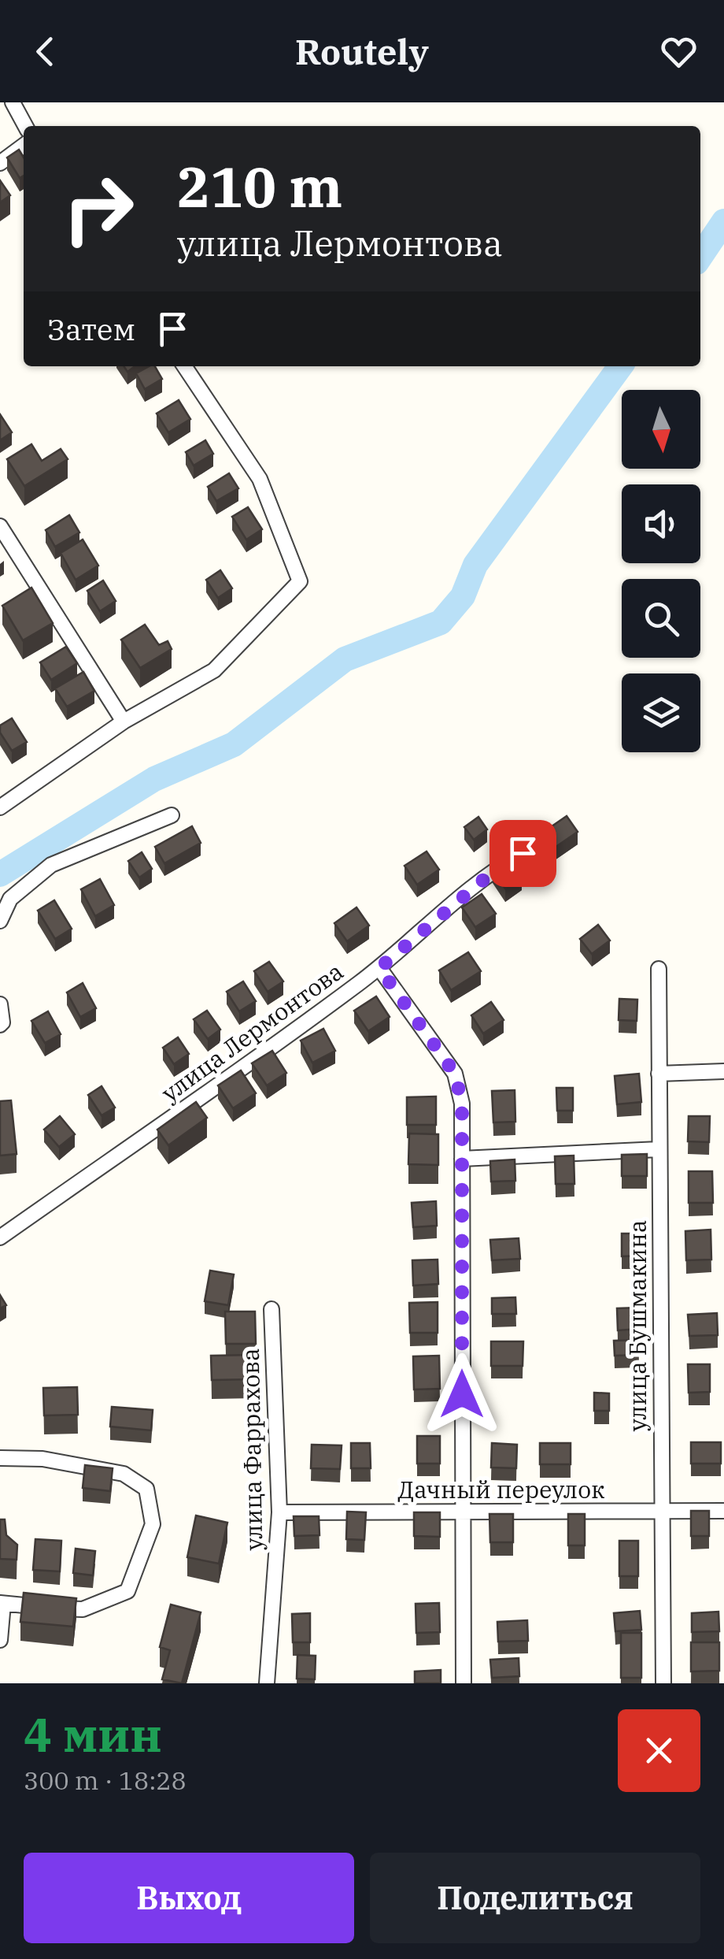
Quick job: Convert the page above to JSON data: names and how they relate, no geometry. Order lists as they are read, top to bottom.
{
  "streets": {
    "street": [
      "улица Лермонтова",
      "улица Бушмакина",
      "улица Фаррахова",
      "Дачный переулок"
    ]
  },
  "crossings": [
    ["улица Бушмакина", "Дачный переулок"],
    ["улица Фаррахова", "Дачный переулок"]
  ],
  "north": "bottom",
  "page": {
    "header": "Routely",
    "turn": ["210 m", "улица Лермонтова"],
    "then": "Затем",
    "heading": ["4 мин", "300 m · 18:28"],
    "buttons": ["Выход", "Поделиться"]
  }
}
